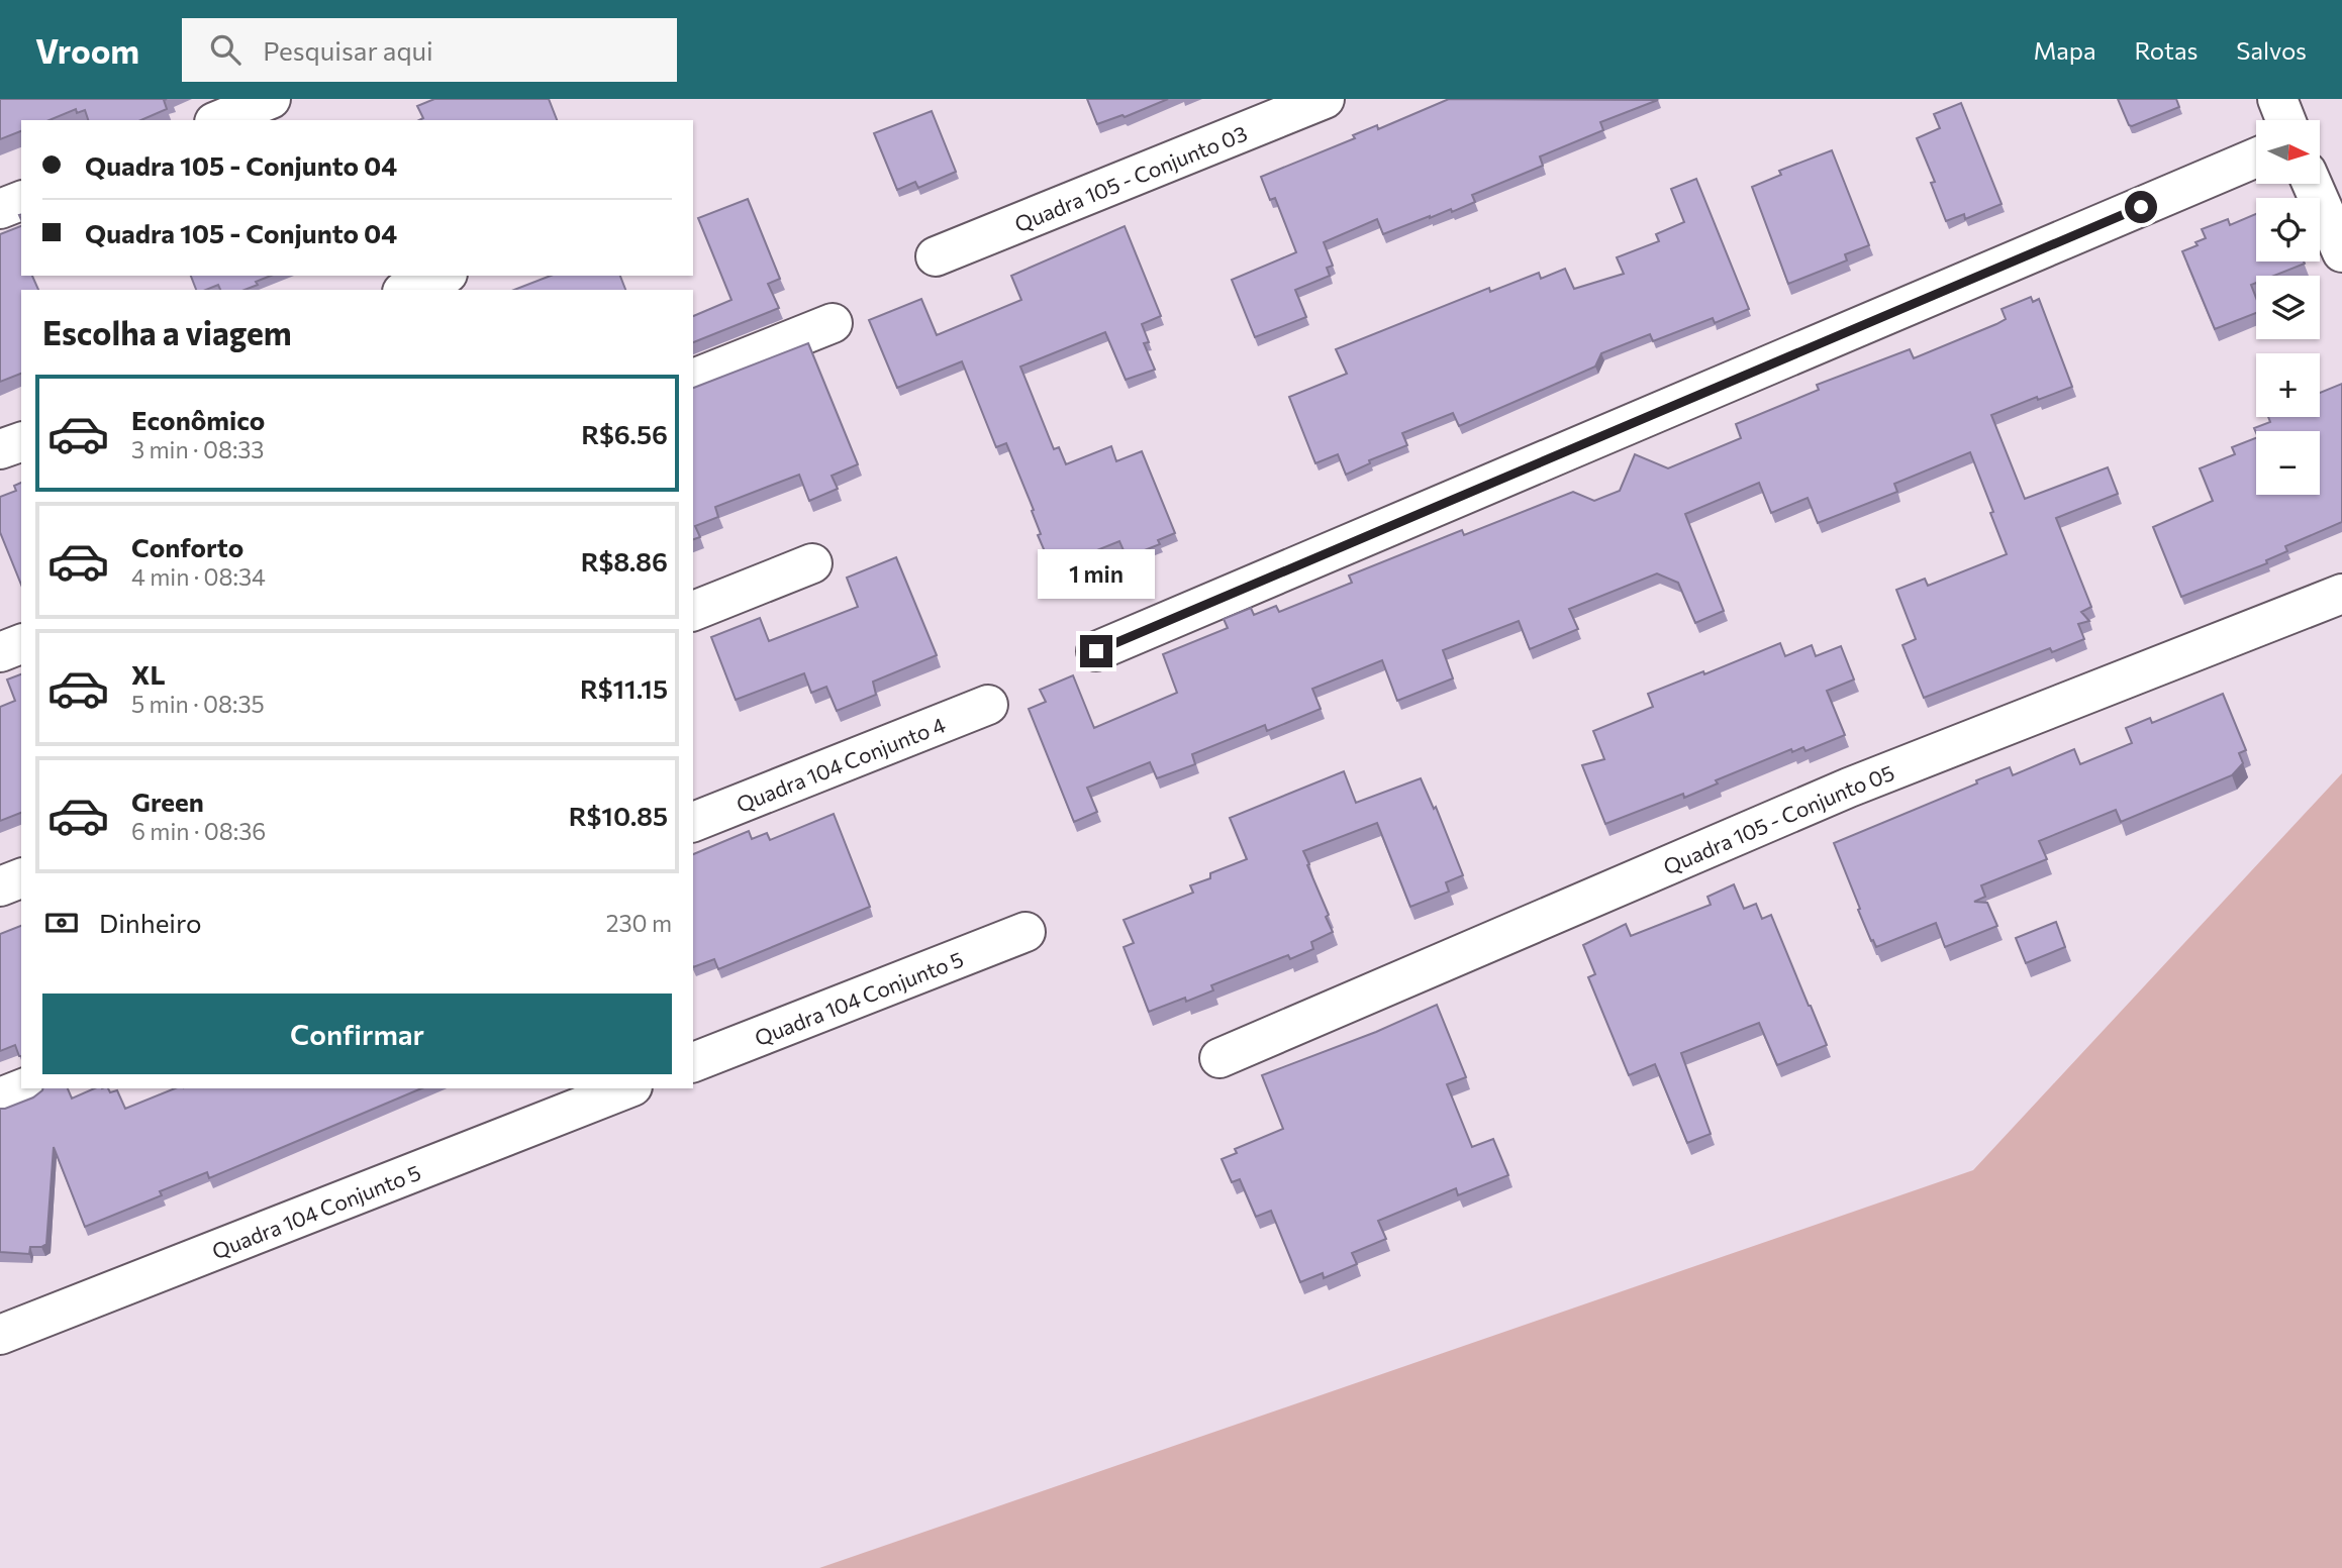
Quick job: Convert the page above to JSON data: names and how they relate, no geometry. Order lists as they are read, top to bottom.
{
  "streets": {
    "street": [
      "Quadra 105 - Conjunto 03",
      "Quadra 104 Conjunto 4",
      "Quadra 105 - Conjunto 05",
      "Quadra 104 Conjunto 5"
    ]
  },
  "north": "right",
  "page": {
    "header": "Vroom",
    "search": "Pesquisar aqui",
    "nav": ["Mapa", "Rotas", "Salvos"],
    "map_buttons": ["+", "−"],
    "banner": ["Quadra 105 - Conjunto 04", "Quadra 105 - Conjunto 04"],
    "heading": "Escolha a viagem",
    "list": [
      {
        "name": "Econômico",
        "note": "3 min · 08:33",
        "value": "R$6.56"
      },
      {
        "name": "Conforto",
        "note": "4 min · 08:34",
        "value": "R$8.86"
      },
      {
        "name": "XL",
        "note": "5 min · 08:35",
        "value": "R$11.15"
      },
      {
        "name": "Green",
        "note": "6 min · 08:36",
        "value": "R$10.85"
      }
    ],
    "bubble": "1 min",
    "pay": ["Dinheiro", "230 m"],
    "buttons": "Confirmar"
  }
}
